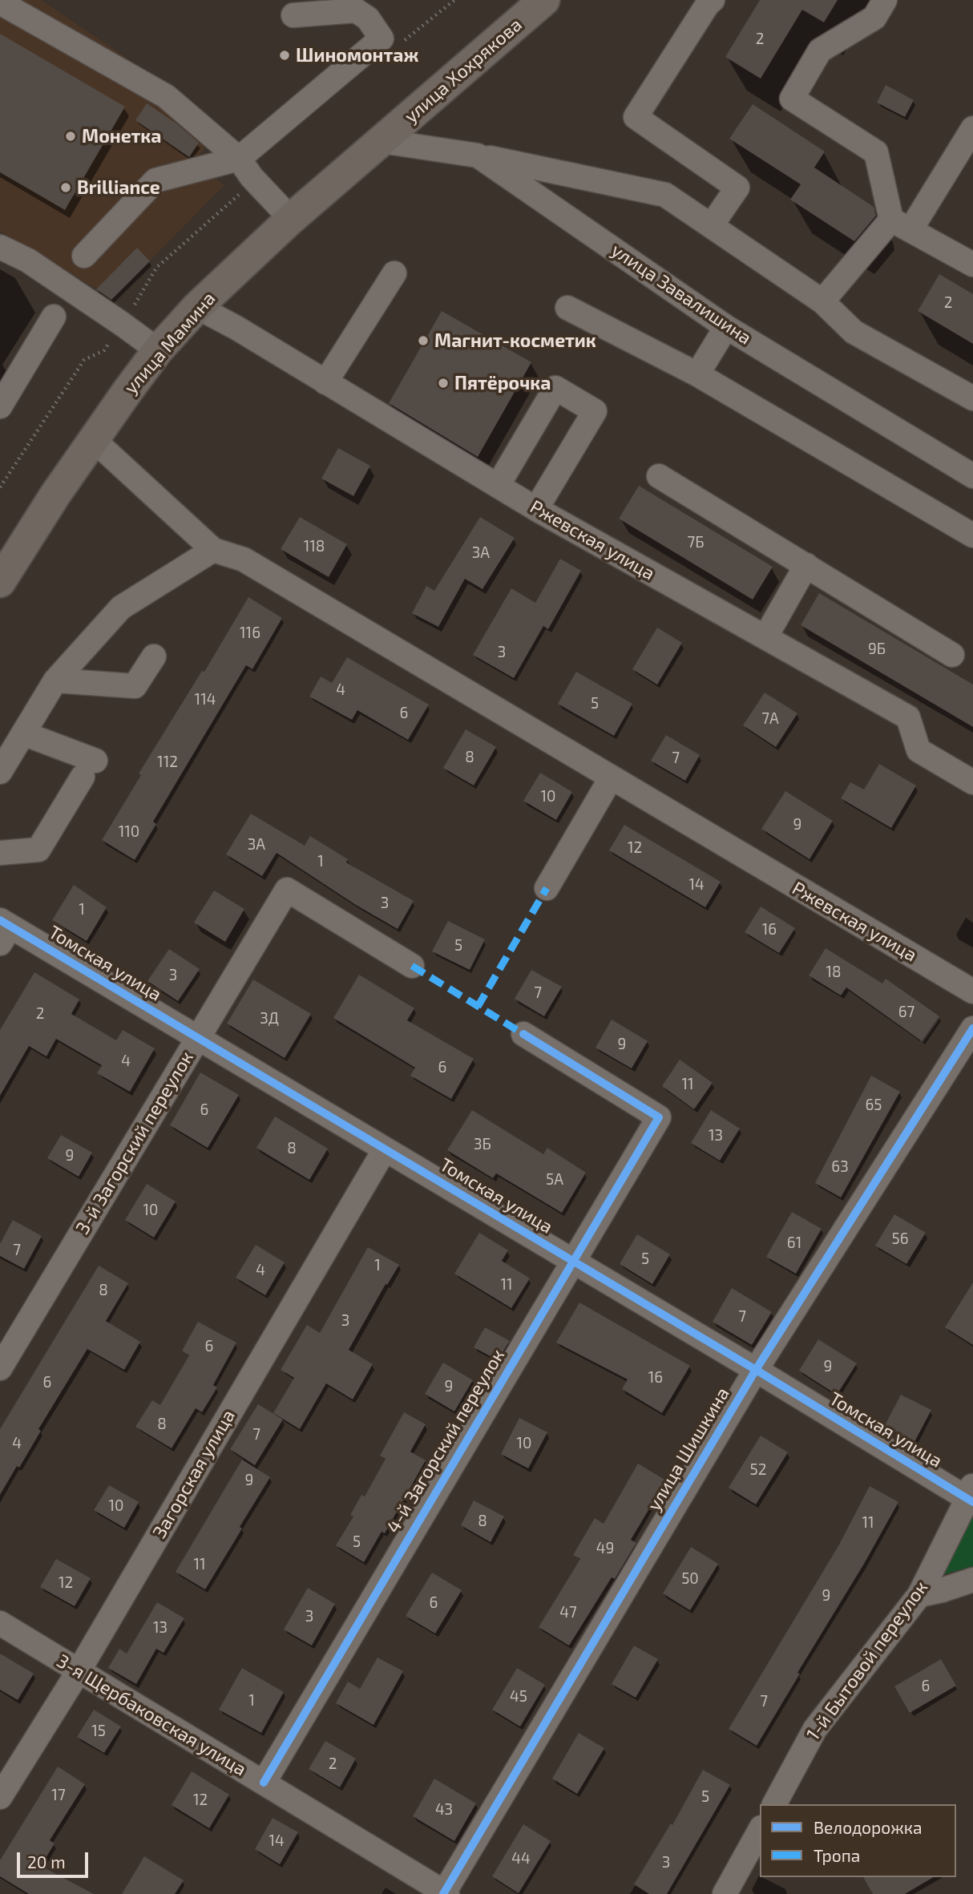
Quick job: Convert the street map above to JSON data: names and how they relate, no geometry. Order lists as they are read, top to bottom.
{
  "streets": {
    "main road": ["улица Хохрякова", "улица Мамина"],
    "street": [
      "улица Завалишина",
      "Ржевская улица",
      "Томская улица",
      "3-й Загорский переулок",
      "4-й Загорский переулок",
      "улица Шишкина",
      "Загорская улица",
      "1-й Бытовой переулок",
      "3-я Щербаковская улица"
    ]
  },
  "crossings": [
    ["улица Хохрякова", "улица Завалишина"],
    ["улица Хохрякова", "улица Мамина"],
    ["улица Завалишина", "улица Мамина"],
    ["улица Мамина", "Ржевская улица"],
    ["Томская улица", "3-й Загорский переулок"],
    ["Томская улица", "4-й Загорский переулок"],
    ["Томская улица", "улица Шишкина"],
    ["Томская улица", "Загорская улица"],
    ["Томская улица", "1-й Бытовой переулок"],
    ["4-й Загорский переулок", "3-я Щербаковская улица"],
    ["улица Шишкина", "3-я Щербаковская улица"],
    ["Загорская улица", "3-я Щербаковская улица"]
  ],
  "places": [
    "Шиномонтаж",
    "Монетка",
    "Brilliance",
    "Магнит-косметик",
    "Пятёрочка"
  ],
  "house_numbers": [
    "2",
    "2",
    "7Б",
    "118",
    "3А",
    "116",
    "9Б",
    "3",
    "4",
    "114",
    "5",
    "6",
    "7А",
    "8",
    "7",
    "112",
    "10",
    "9",
    "110",
    "3А",
    "12",
    "1",
    "14",
    "3",
    "1",
    "16",
    "5",
    "18",
    "3",
    "7",
    "67",
    "2",
    "3Д",
    "9",
    "4",
    "6",
    "11",
    "65",
    "6",
    "13",
    "3Б",
    "8",
    "9",
    "63",
    "5А",
    "10",
    "56",
    "61",
    "7",
    "5",
    "1",
    "4",
    "11",
    "8",
    "7",
    "3",
    "6",
    "9",
    "16",
    "6",
    "9",
    "8",
    "7",
    "4",
    "10",
    "52",
    "9",
    "10",
    "8",
    "11",
    "5",
    "49",
    "11",
    "50",
    "12",
    "9",
    "6",
    "47",
    "3",
    "13",
    "6",
    "45",
    "1",
    "7",
    "15",
    "2",
    "17",
    "5",
    "12",
    "43",
    "14",
    "44",
    "3"
  ],
  "legend": ["Велодорожка", "Тропа"],
  "scale_bar": "20 m"
}
